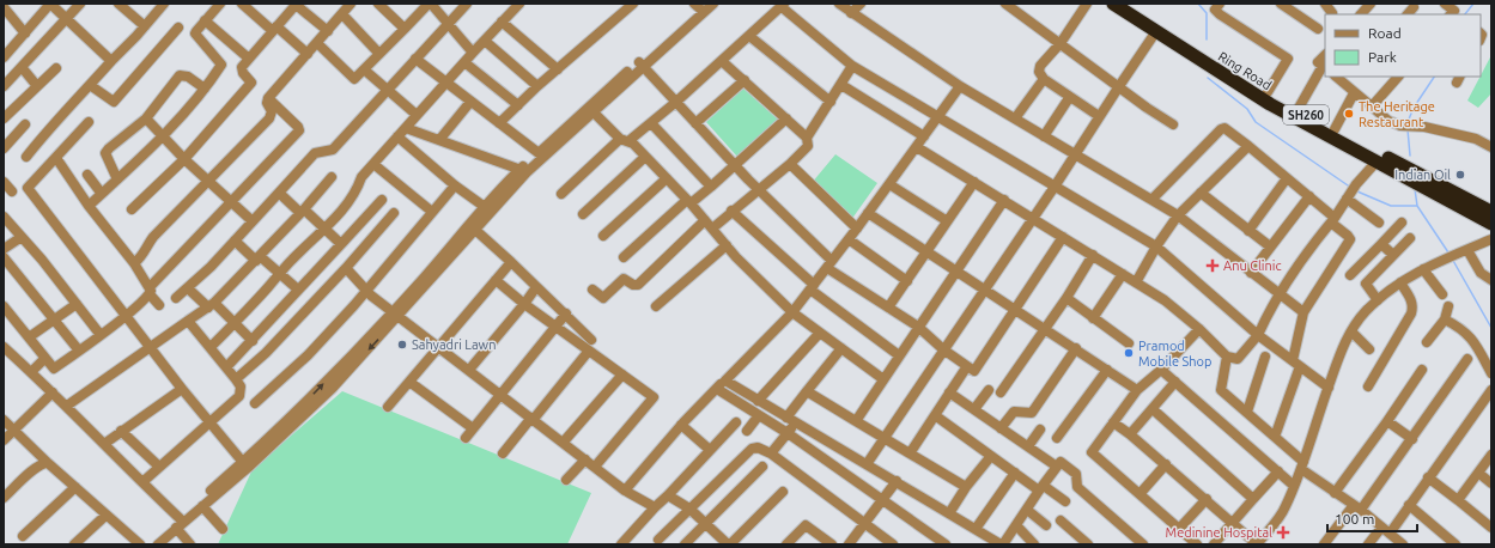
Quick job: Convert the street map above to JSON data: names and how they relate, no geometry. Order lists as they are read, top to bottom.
{
  "streets": {
    "highway": ["Ring Road", "SH260"]
  },
  "places": {
    "other": [
      "The Heritage Restaurant",
      "Indian Oil",
      "Sahyadri Lawn",
      "Pramod Mobile Shop"
    ],
    "health": ["Anu Clinic", "Medinine Hospital"]
  },
  "legend": ["Road", "Park"],
  "scale_bar": "100 m"
}
